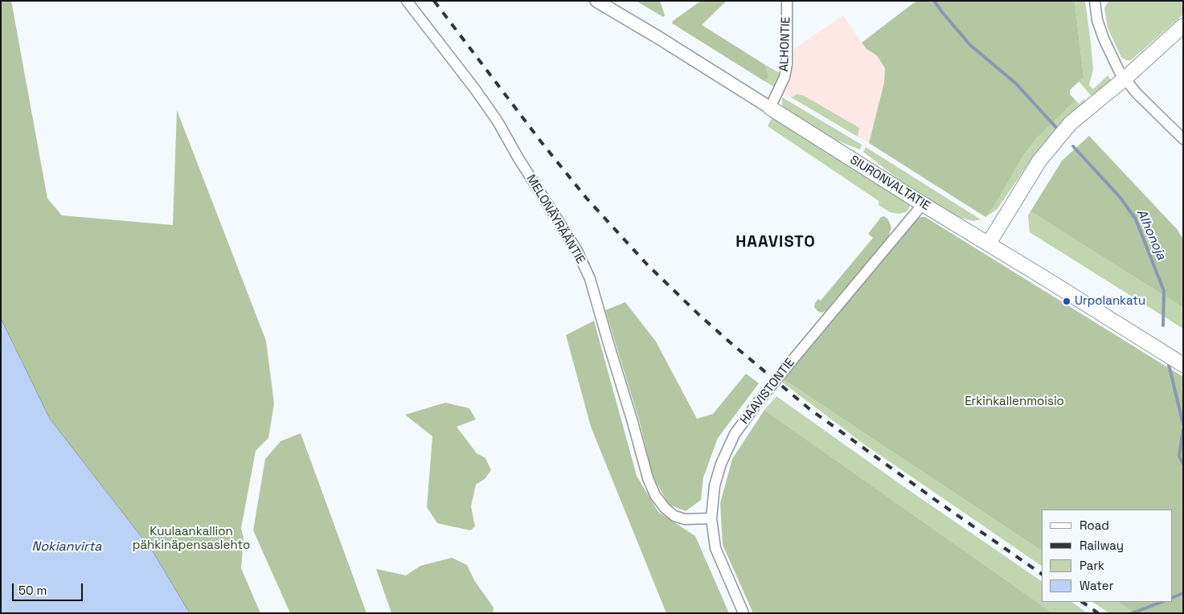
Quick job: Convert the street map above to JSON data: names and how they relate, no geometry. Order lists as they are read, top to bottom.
{
  "streets": {
    "main road": ["SIURONVALTATIE"],
    "street": ["ALHONTIE", "MELONÄYRÄÄNTIE", "HAAVISTONTIE"]
  },
  "crossings": [
    ["ALHONTIE", "SIURONVALTATIE"],
    ["SIURONVALTATIE", "HAAVISTONTIE"],
    ["MELONÄYRÄÄNTIE", "HAAVISTONTIE"]
  ],
  "districts": ["HAAVISTO"],
  "water": ["Alhonoja", "Nokianvirta"],
  "parks": ["Erkinkallenmoisio", "Kuulaankallion pähkinäpensaslehto"],
  "places": ["Urpolankatu"],
  "legend": [
    "Road",
    "Railway",
    "Park",
    "Water"
  ],
  "scale_bar": "50 m"
}
